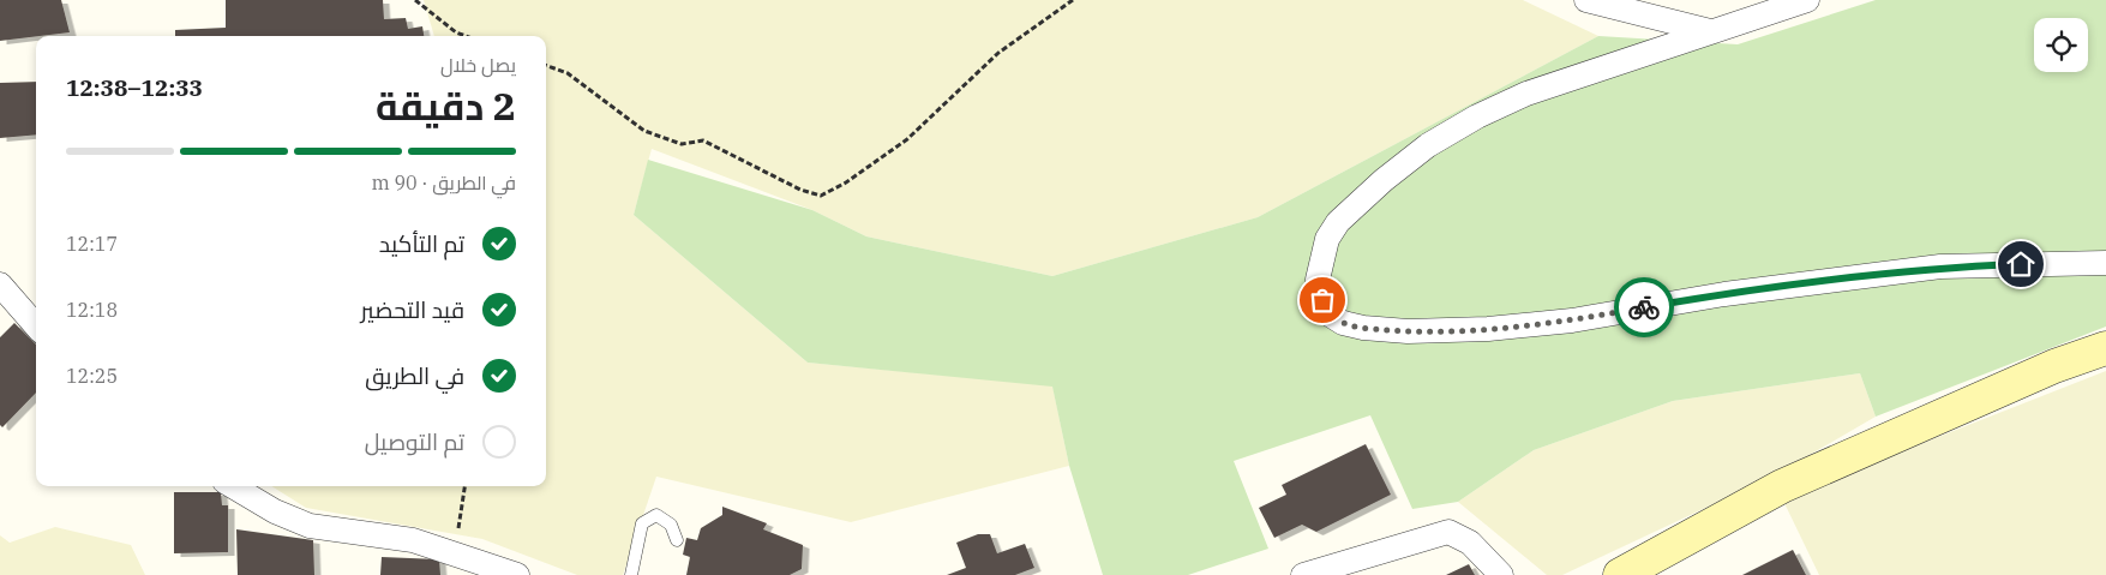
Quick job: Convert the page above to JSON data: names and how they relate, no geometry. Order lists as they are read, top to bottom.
{
  "page": {
    "heading": ["2 دقيقة", "يصل خلال", "12:33–12:38"],
    "bar": "في الطريق · 90 m",
    "list": [
      ["تم التأكيد", "12:17"],
      ["قيد التحضير", "12:18"],
      ["في الطريق", "12:25"],
      "تم التوصيل"
    ]
  }
}
